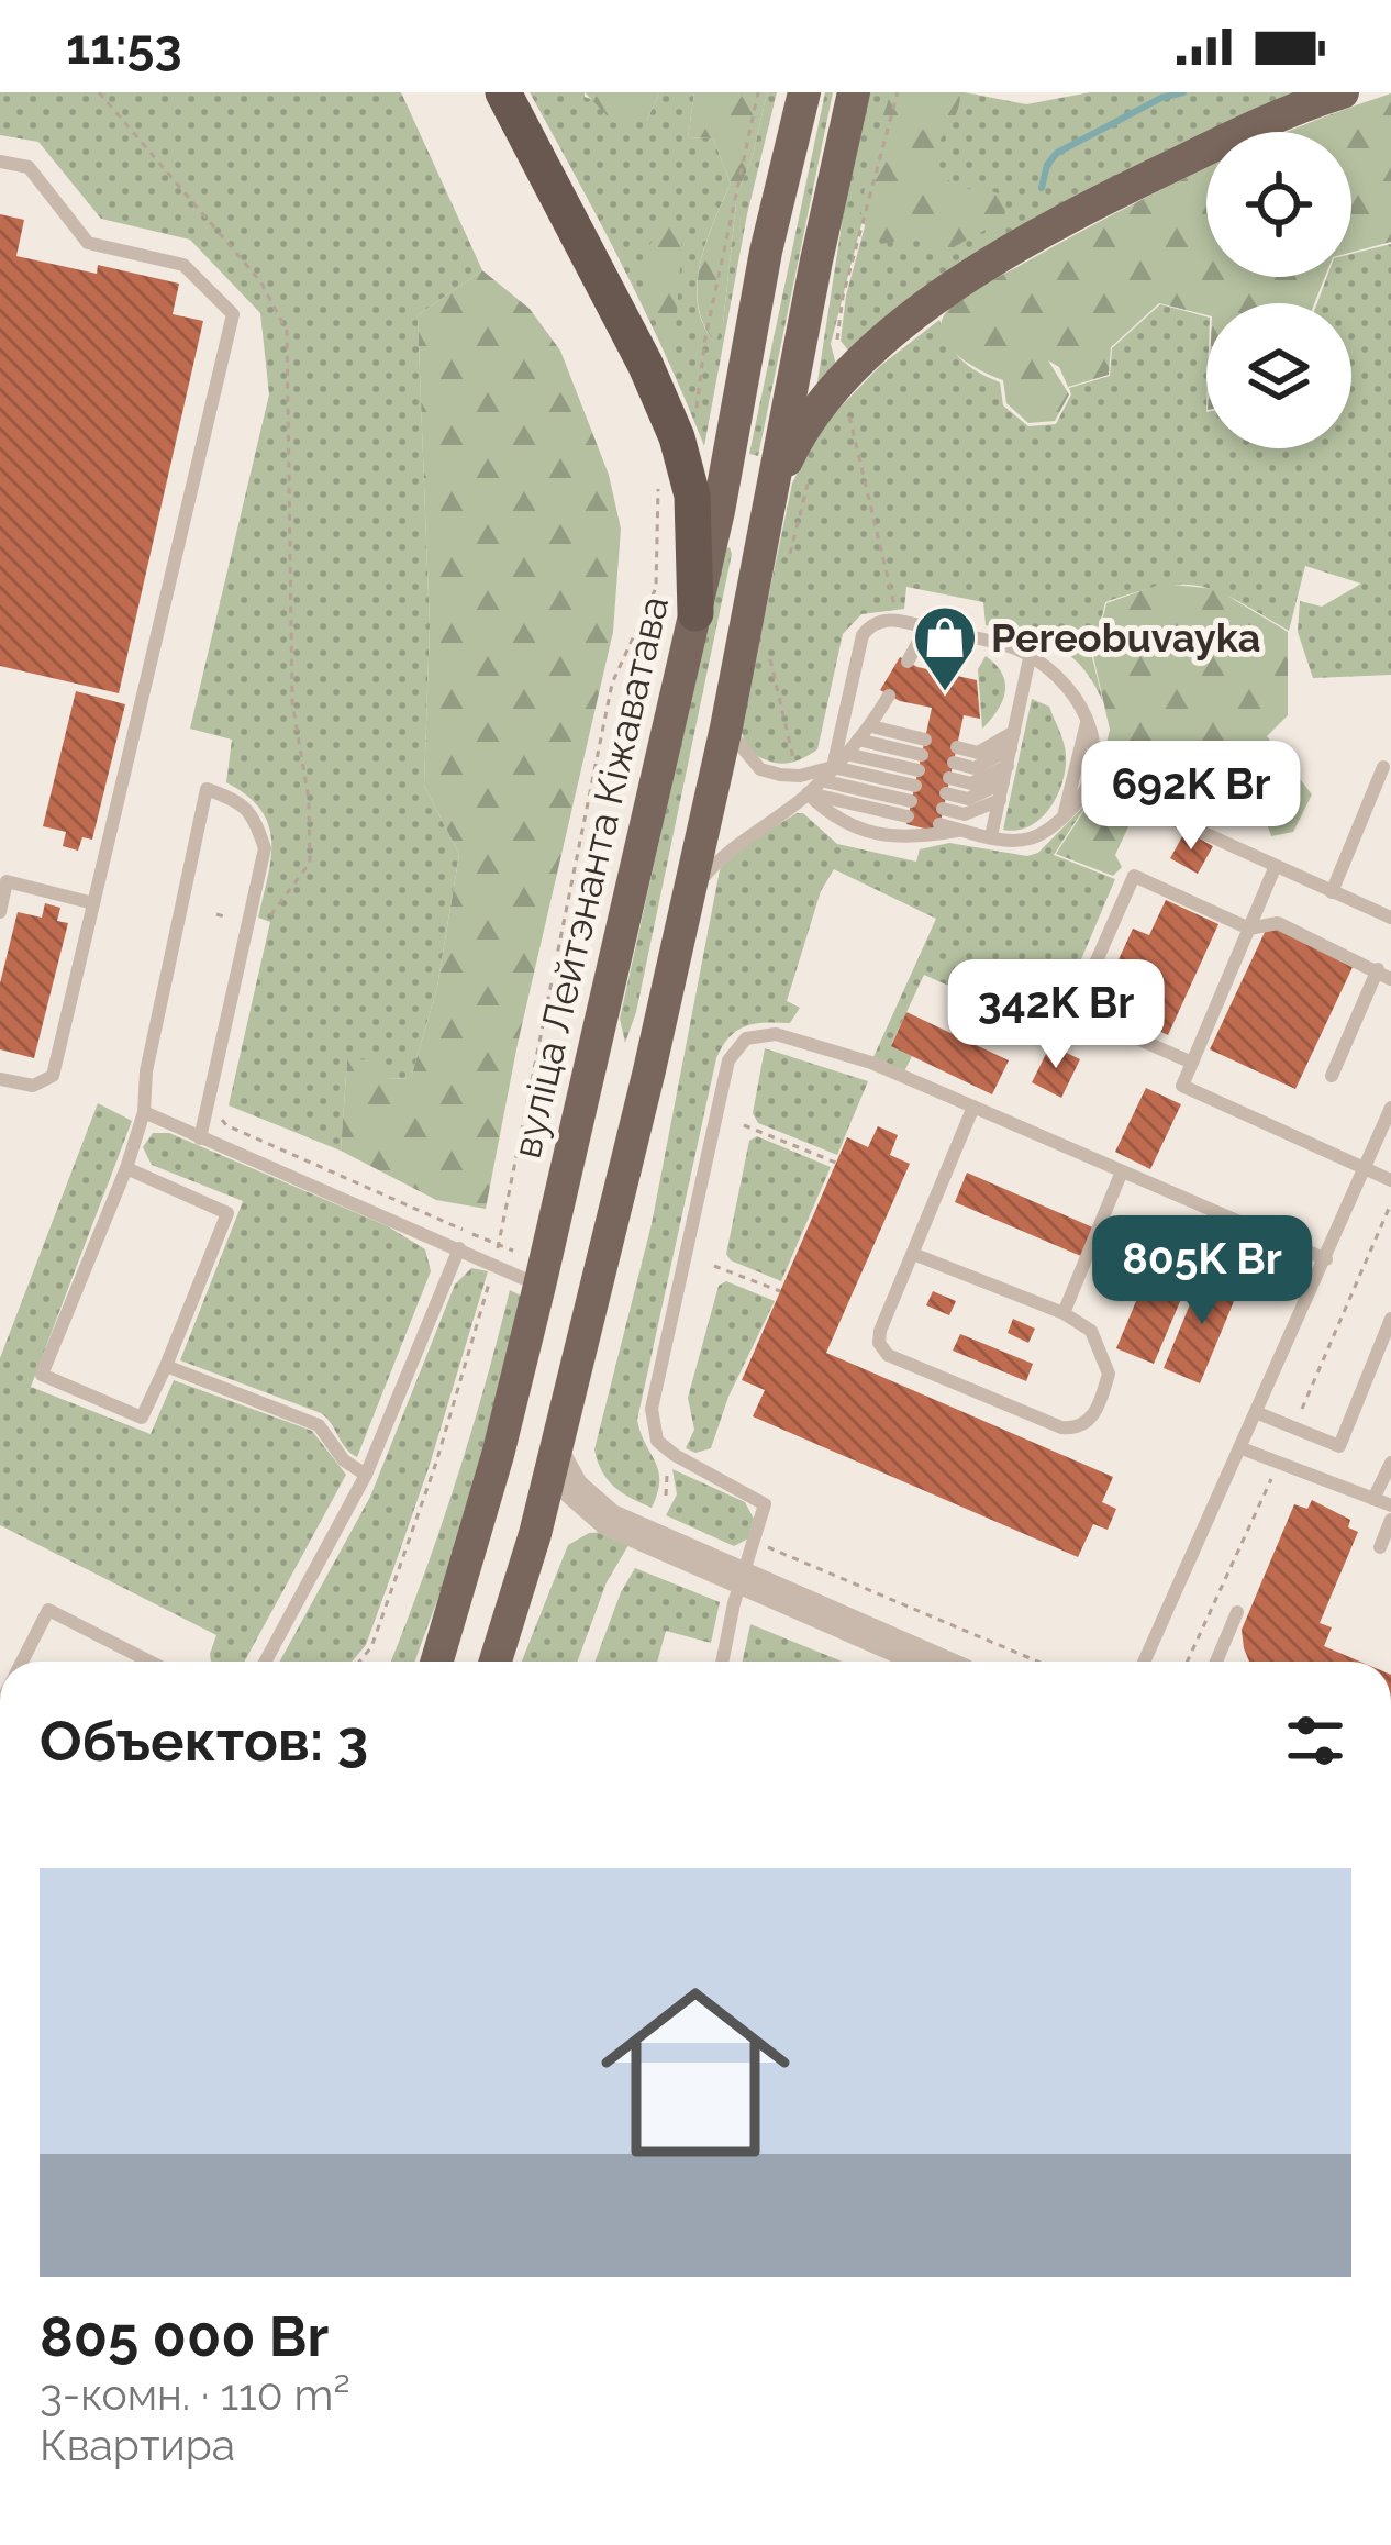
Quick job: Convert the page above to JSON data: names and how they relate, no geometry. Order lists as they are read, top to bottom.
{
  "streets": {
    "main road": ["вуліца Лейтэнанта Кіжаватава"]
  },
  "places": {
    "shop": ["Pereobuvayka"]
  },
  "page": {
    "status": "11:53",
    "price": ["692K Br", "342K Br", "805K Br"],
    "heading": "Объектов: 3",
    "list": [
      {
        "name": "805 000 Br",
        "note": "3-комн. · 110 m² · Квартира"
      }
    ]
  }
}
